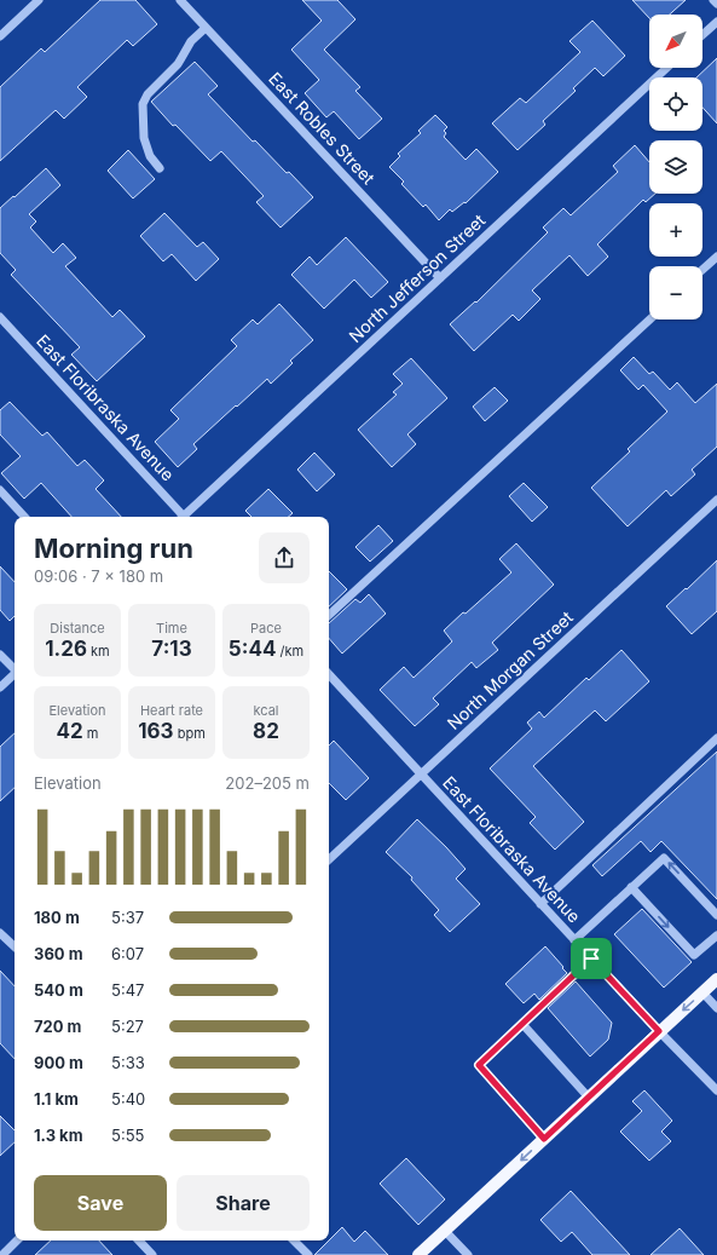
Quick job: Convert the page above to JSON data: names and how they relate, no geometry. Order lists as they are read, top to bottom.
{
  "streets": {
    "street": [
      "East Robles Street",
      "North Jefferson Street",
      "East Floribraska Avenue",
      "North Morgan Street"
    ]
  },
  "crossings": [
    ["East Robles Street", "North Jefferson Street"],
    ["East Floribraska Avenue", "North Morgan Street"]
  ],
  "north": "bottom left",
  "page": {
    "map_buttons": ["+", "−"],
    "heading": ["Morning run", "09:06 · 7 × 180 m"],
    "stats": [
      ["Distance", "1.26 km"],
      ["Time", "7:13"],
      ["Pace", "5:44 /km"],
      ["Elevation", "42 m"],
      ["Heart rate", "163 bpm"],
      ["kcal", "82"]
    ],
    "chart": ["Elevation", "202–205 m"],
    "list": [
      {
        "name": "180 m",
        "note": "5:37"
      },
      {
        "name": "360 m",
        "note": "6:07"
      },
      {
        "name": "540 m",
        "note": "5:47"
      },
      {
        "name": "720 m",
        "note": "5:27"
      },
      {
        "name": "900 m",
        "note": "5:33"
      },
      {
        "name": "1.1 km",
        "note": "5:40"
      },
      {
        "name": "1.3 km",
        "note": "5:55"
      }
    ],
    "buttons": ["Save", "Share"]
  }
}
